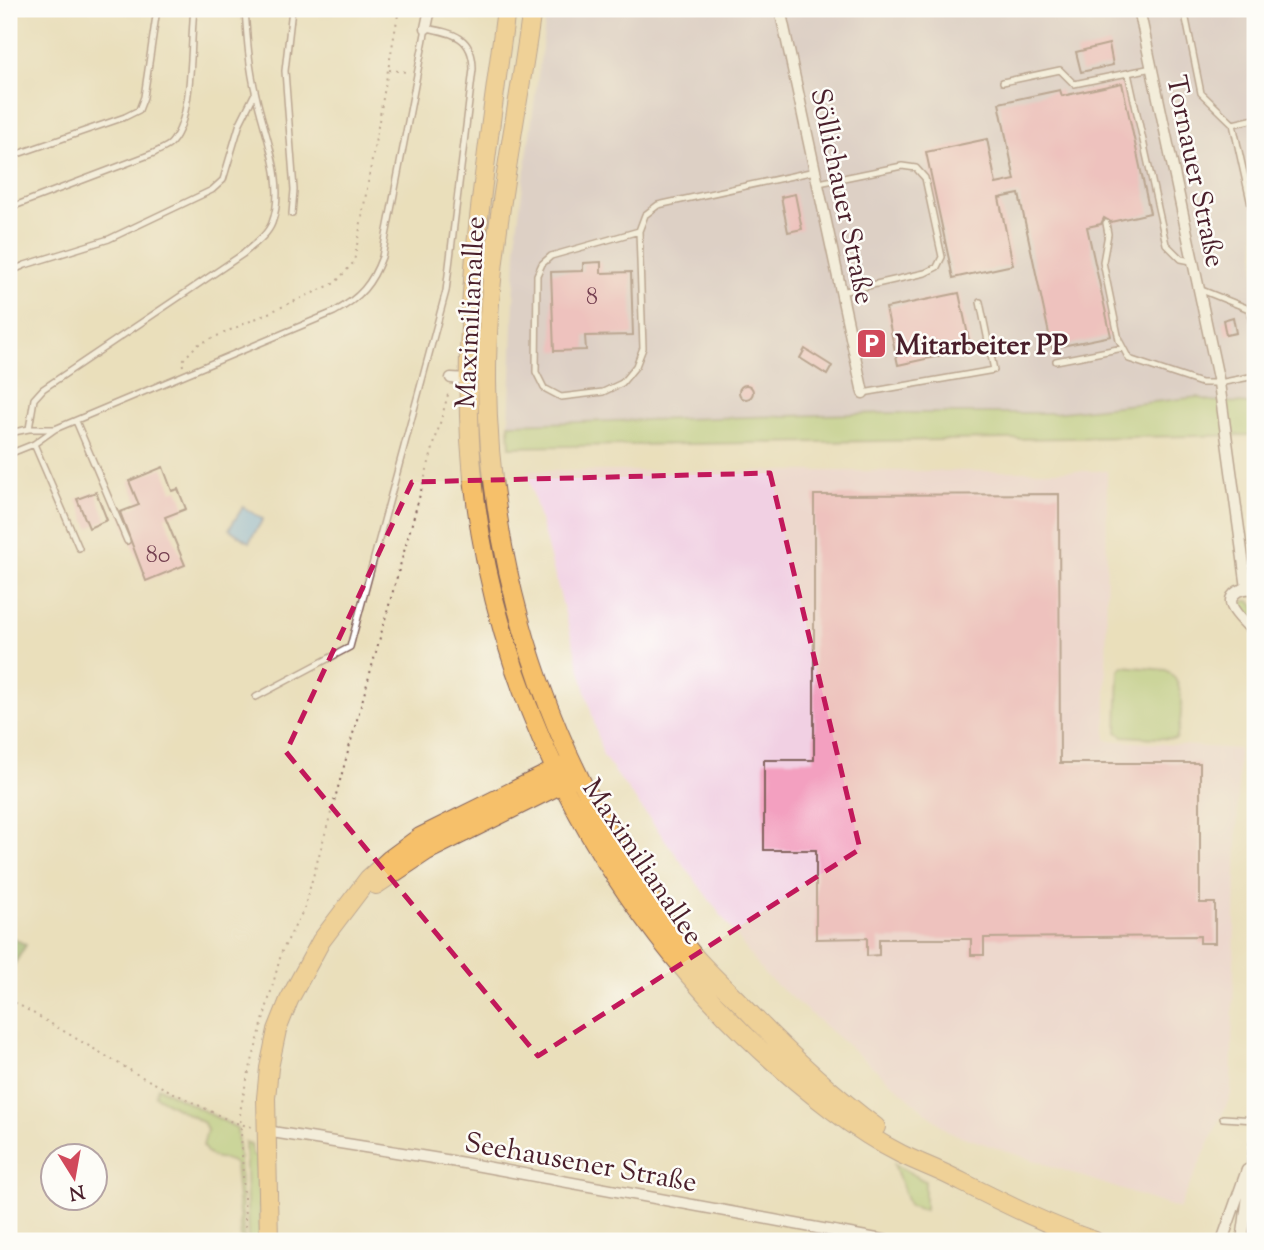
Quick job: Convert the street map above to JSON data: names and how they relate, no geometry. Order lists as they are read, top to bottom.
{
  "streets": {
    "main road": ["Maximilianallee"],
    "street": ["Tornauer Straße", "Söllichauer Straße", "Seehausener Straße"]
  },
  "places": {
    "parking": ["Mitarbeiter PP"]
  },
  "house_numbers": ["8", "80"],
  "north": "bottom"
}
